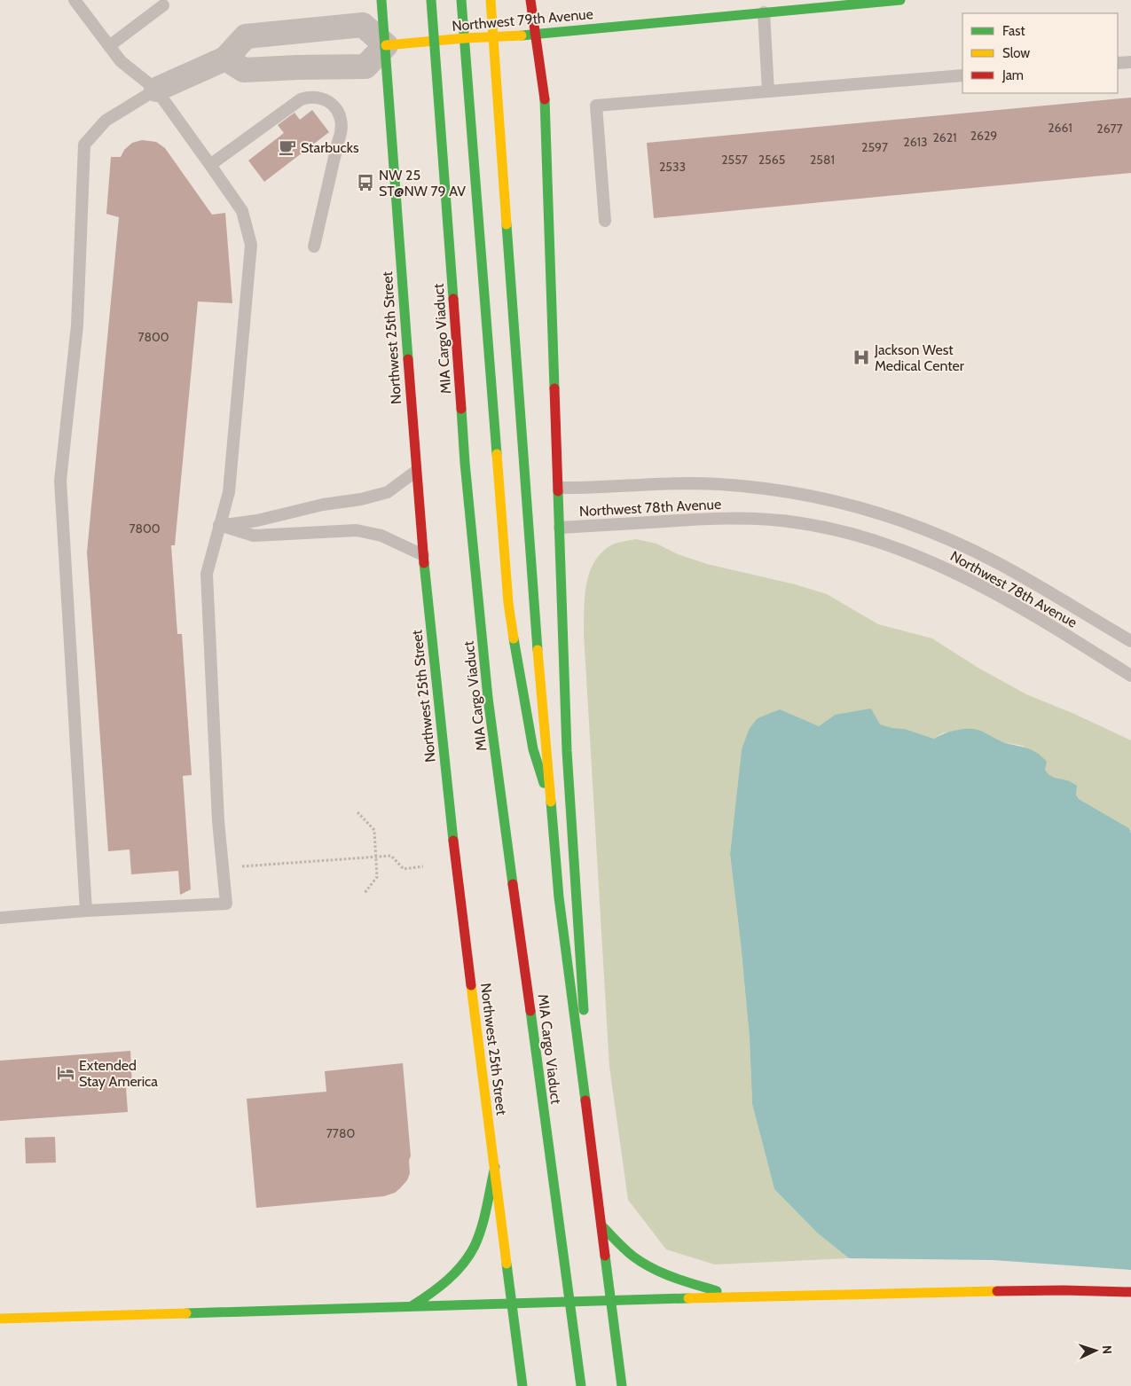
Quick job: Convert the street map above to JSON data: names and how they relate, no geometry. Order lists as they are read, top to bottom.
{
  "streets": {
    "main road": ["Northwest 79th Avenue", "Northwest 25th Street", "MIA Cargo Viaduct"],
    "lane": ["Northwest 78th Avenue"]
  },
  "crossings": [
    ["Northwest 79th Avenue", "Northwest 25th Street"]
  ],
  "places": {
    "cafe": ["Starbucks"],
    "bus stop": ["NW 25 ST@NW 79 AV"],
    "hospital": ["Jackson West Medical Center"],
    "hotel": ["Extended Stay America"]
  },
  "house_numbers": [
    "2661",
    "2677",
    "2629",
    "2621",
    "2613",
    "2597",
    "2557",
    "2565",
    "2581",
    "2533",
    "7800",
    "7800",
    "7780"
  ],
  "legend": ["Fast", "Slow", "Jam"],
  "north": "right"
}
